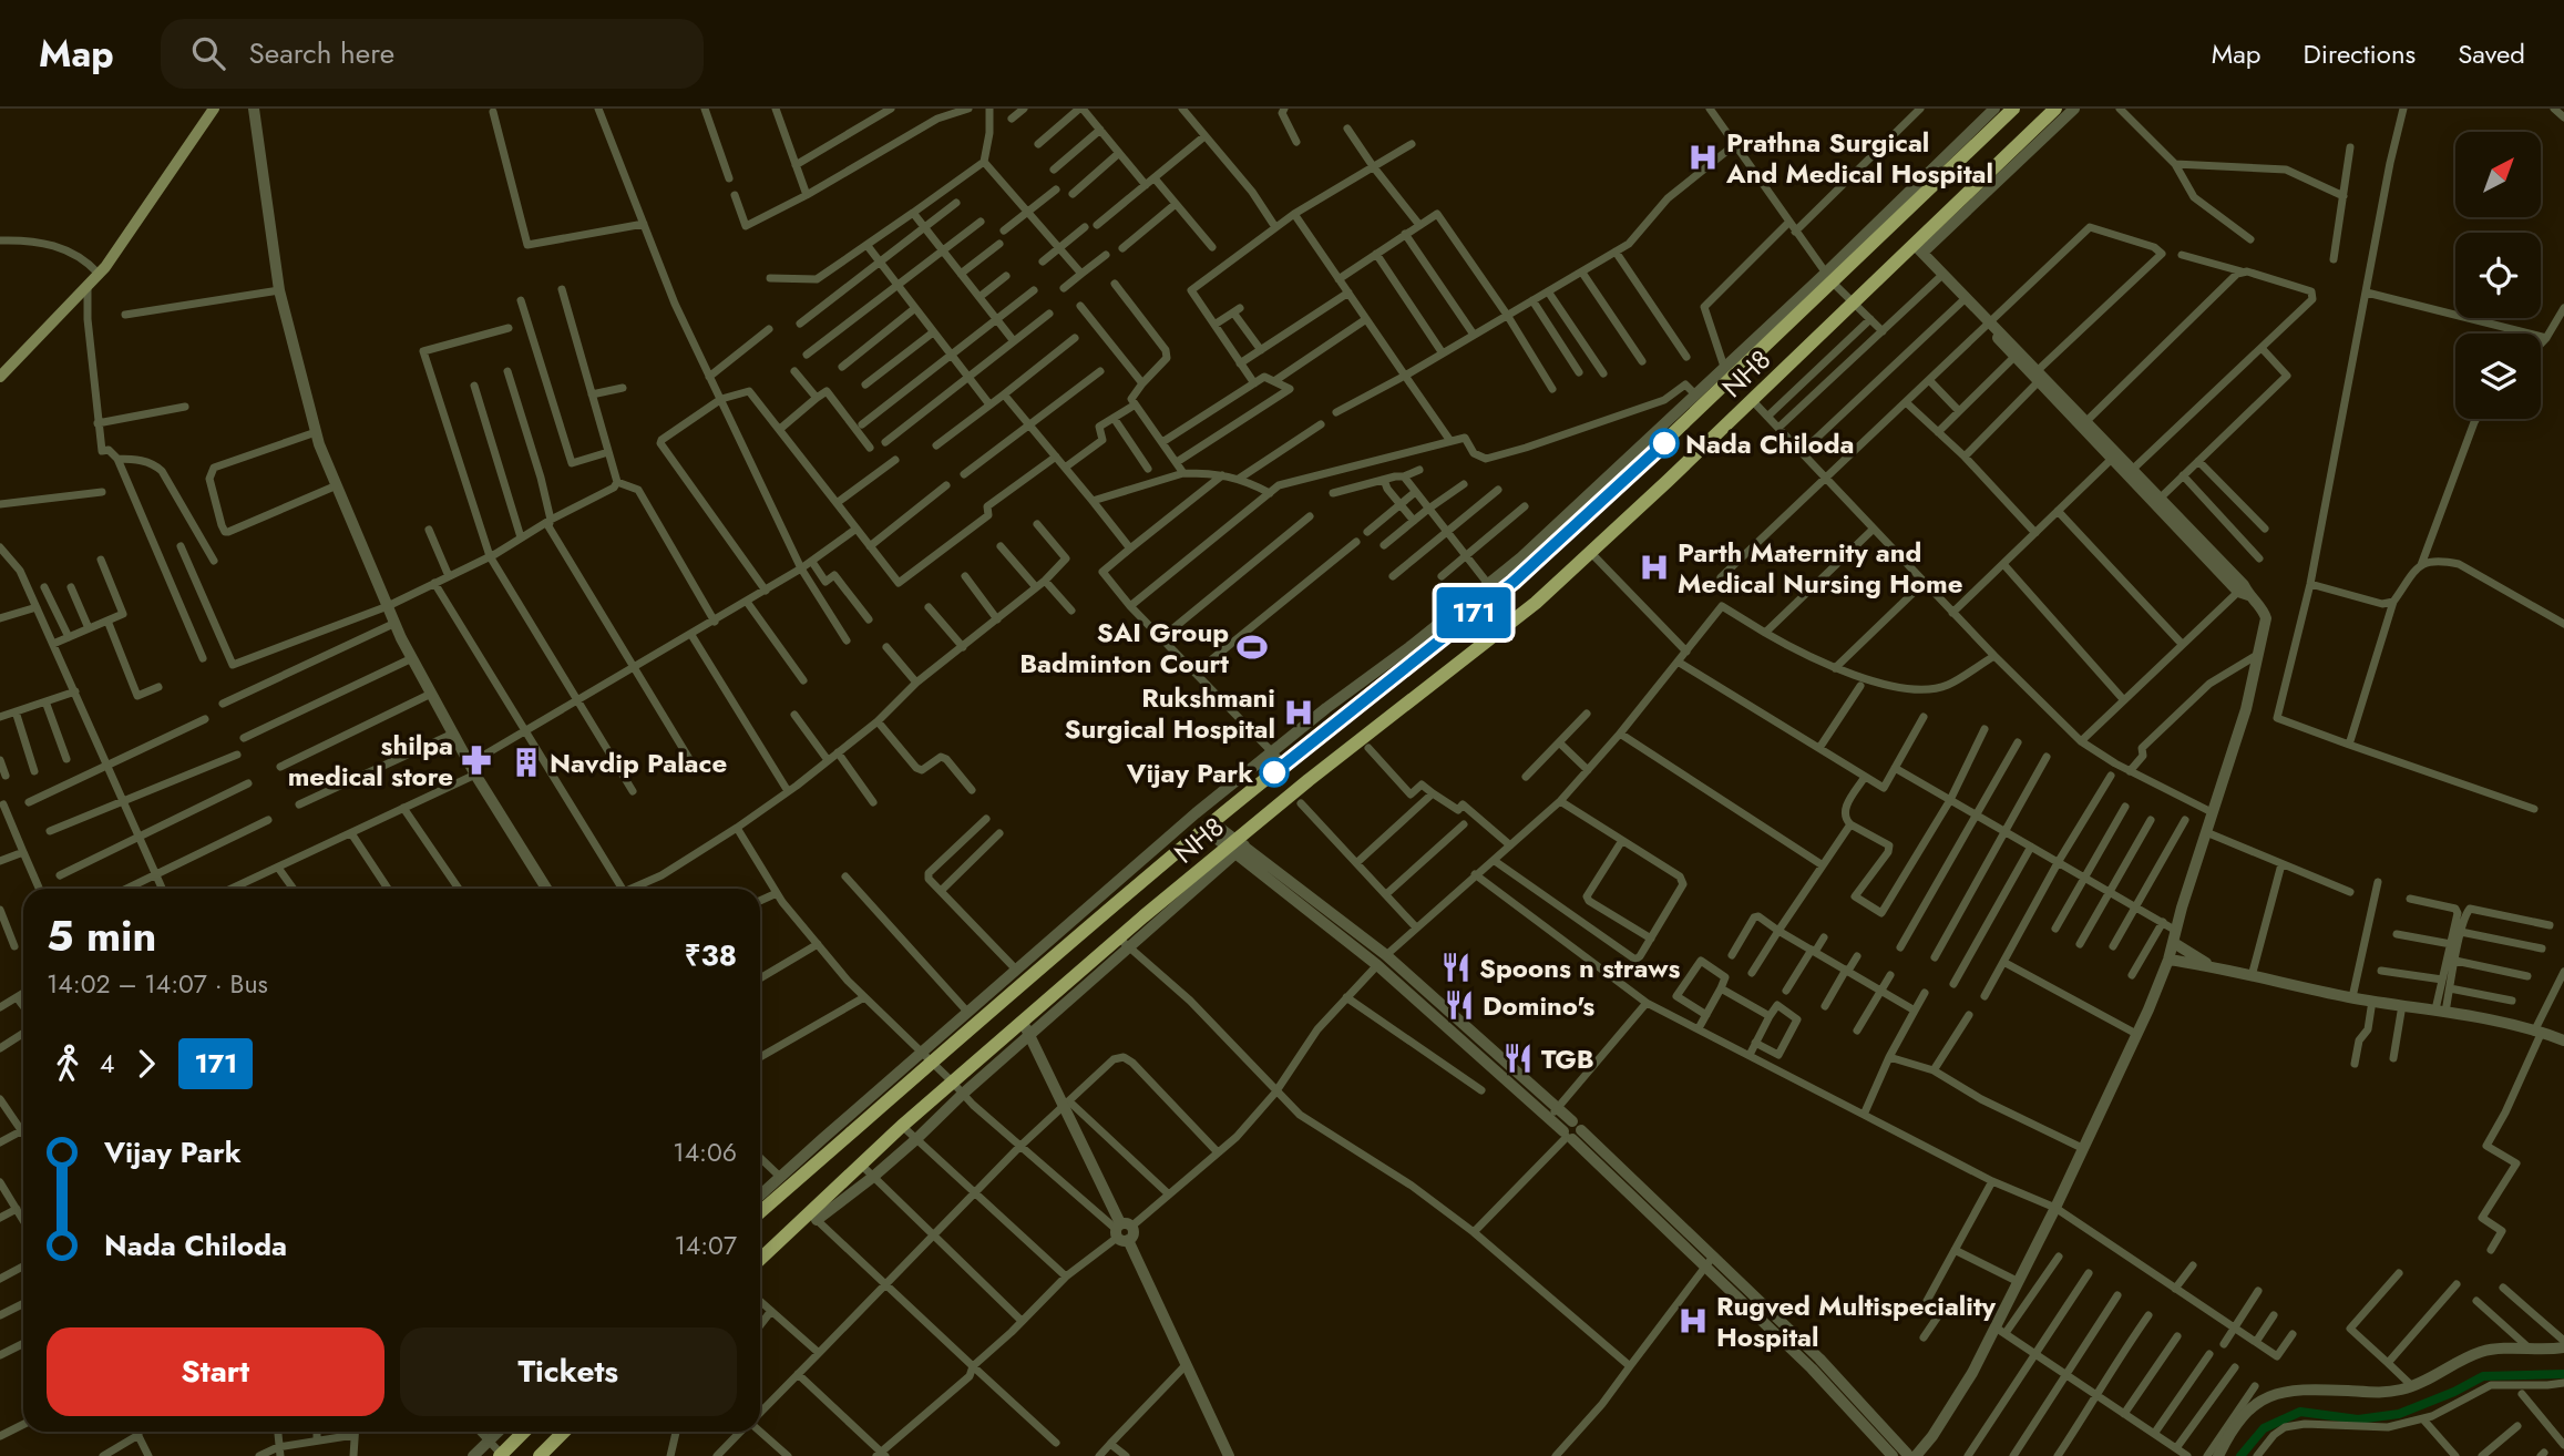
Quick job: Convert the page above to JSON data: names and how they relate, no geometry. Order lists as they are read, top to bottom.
{
  "streets": {
    "main road": ["NH8"]
  },
  "places": {
    "hospital": [
      "Prathna Surgical And Medical Hospital",
      "Parth Maternity and Medical Nursing Home",
      "Rukshmani Surgical Hospital",
      "Rugved Multispeciality Hospital"
    ],
    "other": ["Nada Chiloda", "Vijay Park"],
    "sports": ["SAI Group Badminton Court"],
    "pharmacy": ["shilpa medical store"],
    "building": ["Navdip Palace"],
    "restaurant": ["Spoons n straws", "Domino's", "TGB"]
  },
  "lines": ["bus line 171"],
  "north": "top right",
  "page": {
    "header": "Map",
    "search": "Search here",
    "nav": ["Map", "Directions", "Saved"],
    "on_map": "171",
    "heading": ["5 min", "14:02 – 14:07 · Bus", "₹38"],
    "legs": ["4", "171"],
    "list": [
      {
        "name": "Vijay Park",
        "value": "14:06"
      },
      {
        "name": "Nada Chiloda",
        "value": "14:07"
      }
    ],
    "buttons": ["Start", "Tickets"]
  }
}
